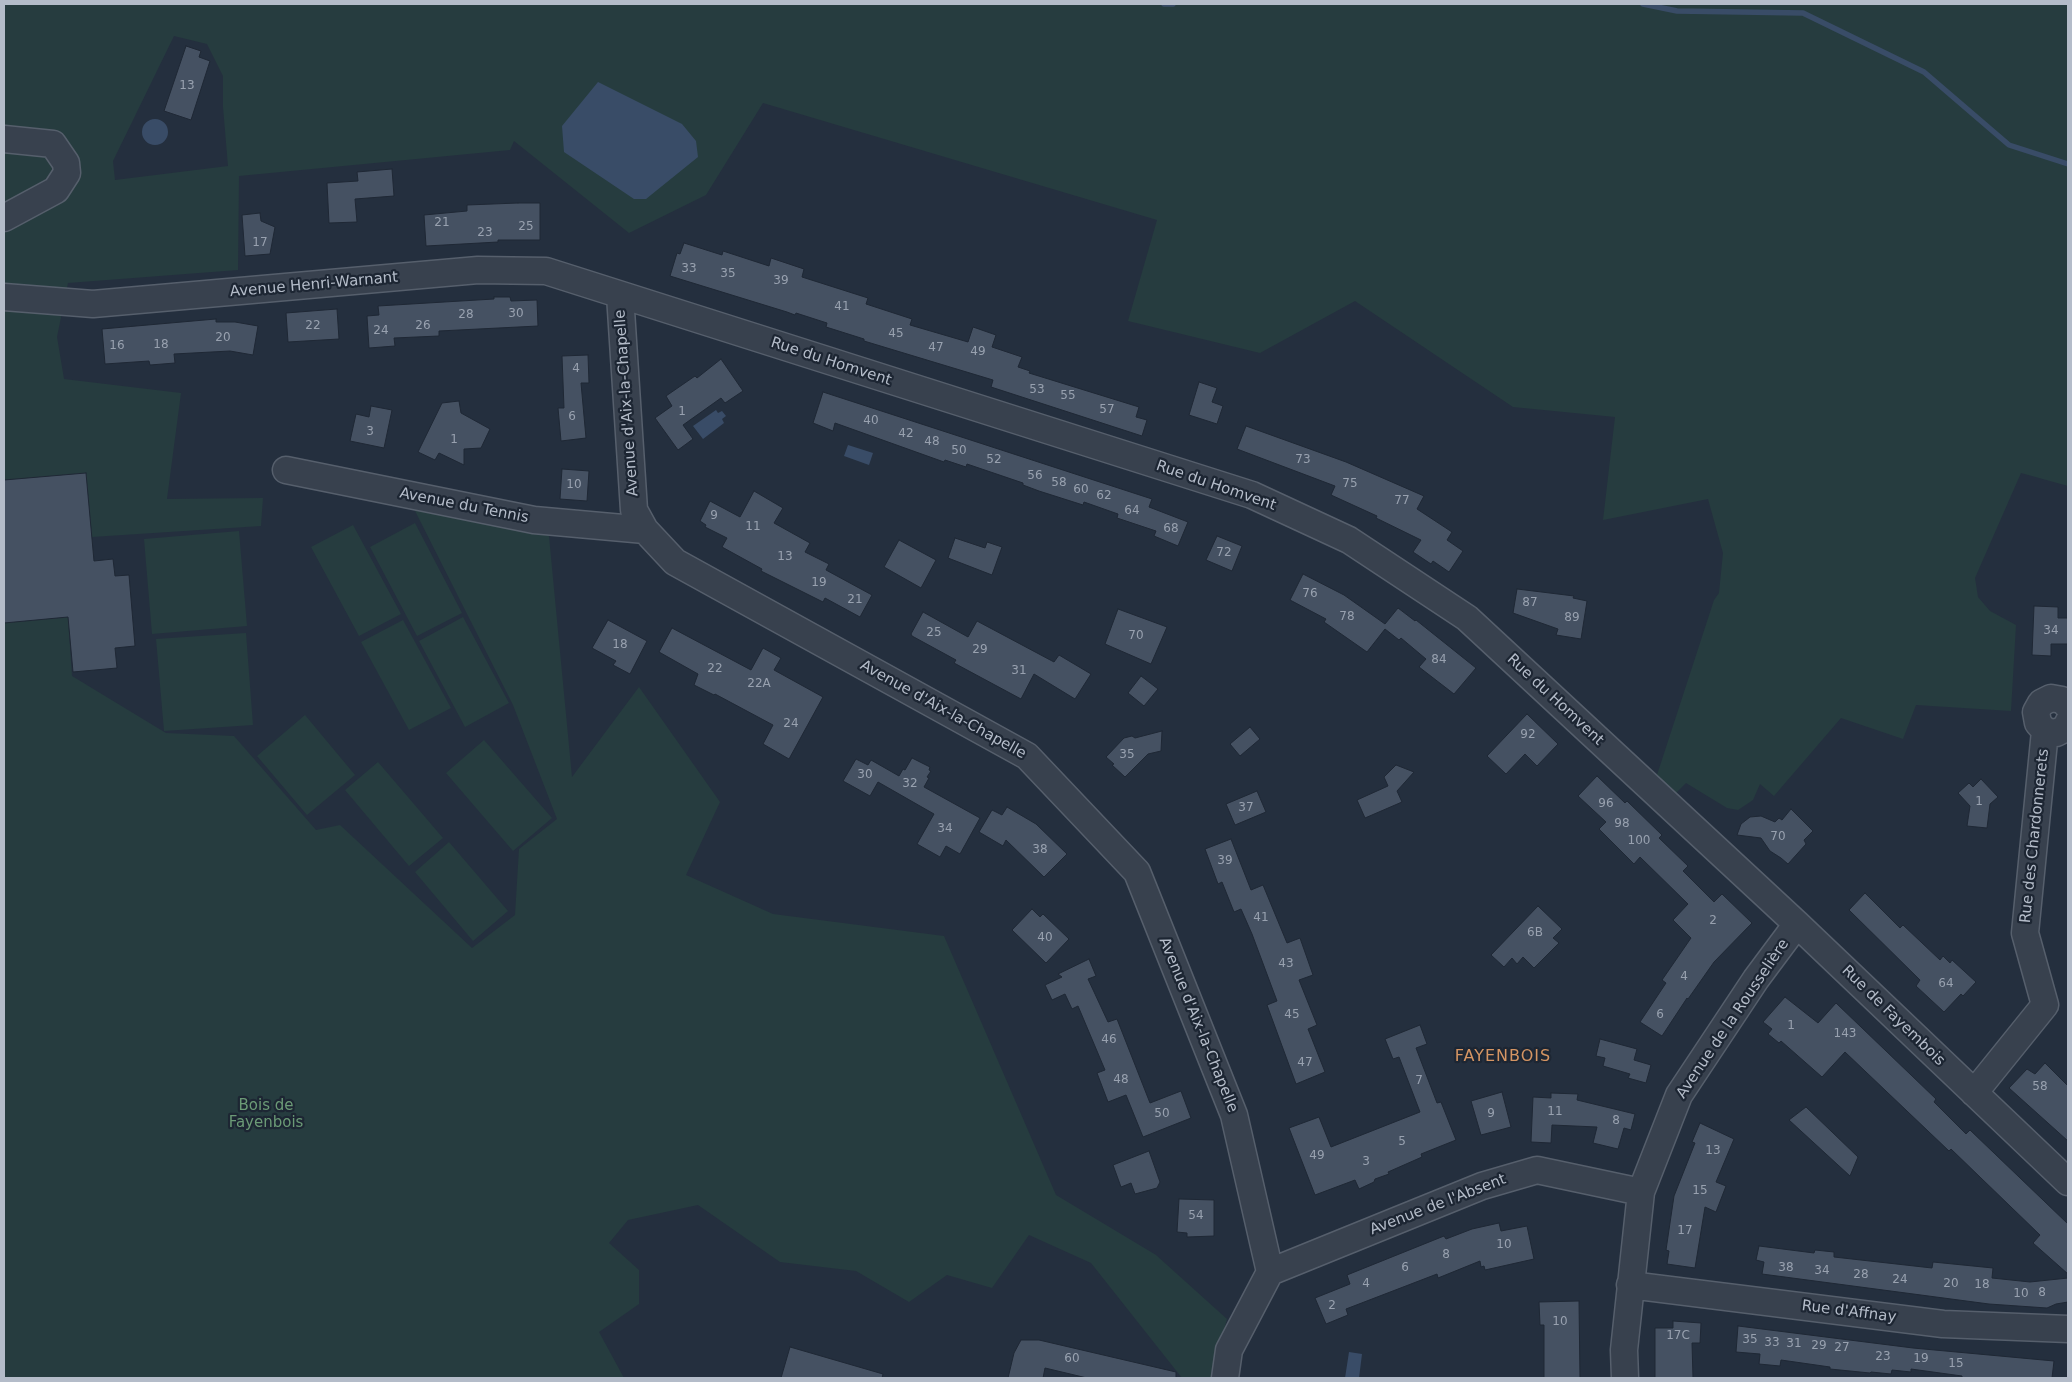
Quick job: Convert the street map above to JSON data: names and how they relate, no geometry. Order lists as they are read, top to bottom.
{
  "streets": {
    "street": [
      "Avenue Henri-Warnant",
      "Rue du Homvent",
      "Avenue d'Aix-la-Chapelle",
      "Avenue du Tennis",
      "Rue des Chardonnerets",
      "Rue de Fayembois",
      "Avenue de la Rousselière",
      "Avenue de l'Absent",
      "Rue d'Affnay"
    ]
  },
  "crossings": [
    ["Avenue Henri-Warnant", "Rue du Homvent"],
    ["Avenue Henri-Warnant", "Avenue d'Aix-la-Chapelle"],
    ["Rue du Homvent", "Avenue d'Aix-la-Chapelle"],
    ["Rue du Homvent", "Rue de Fayembois"],
    ["Avenue d'Aix-la-Chapelle", "Avenue du Tennis"],
    ["Avenue d'Aix-la-Chapelle", "Avenue de l'Absent"],
    ["Rue des Chardonnerets", "Rue de Fayembois"],
    ["Rue de Fayembois", "Avenue de la Rousselière"],
    ["Avenue de la Rousselière", "Avenue de l'Absent"],
    ["Avenue de la Rousselière", "Rue d'Affnay"]
  ],
  "districts": ["FAYENBOIS"],
  "parks": ["Bois de Fayenbois"],
  "house_numbers": [
    "13",
    "21",
    "25",
    "23",
    "17",
    "33",
    "35",
    "39",
    "41",
    "30",
    "28",
    "22",
    "26",
    "24",
    "45",
    "20",
    "18",
    "16",
    "47",
    "49",
    "4",
    "53",
    "55",
    "57",
    "1",
    "6",
    "40",
    "3",
    "42",
    "1",
    "48",
    "50",
    "52",
    "73",
    "56",
    "58",
    "75",
    "10",
    "60",
    "62",
    "77",
    "64",
    "9",
    "11",
    "68",
    "72",
    "13",
    "19",
    "76",
    "21",
    "87",
    "78",
    "89",
    "34",
    "25",
    "70",
    "18",
    "29",
    "84",
    "22",
    "31",
    "22A",
    "24",
    "92",
    "35",
    "30",
    "32",
    "1",
    "96",
    "37",
    "98",
    "34",
    "70",
    "100",
    "38",
    "39",
    "41",
    "2",
    "6B",
    "40",
    "43",
    "4",
    "64",
    "45",
    "6",
    "1",
    "143",
    "46",
    "47",
    "48",
    "7",
    "58",
    "11",
    "50",
    "9",
    "8",
    "5",
    "13",
    "49",
    "3",
    "15",
    "54",
    "17",
    "10",
    "8",
    "6",
    "38",
    "34",
    "28",
    "24",
    "4",
    "20",
    "18",
    "8",
    "10",
    "2",
    "10",
    "17C",
    "35",
    "33",
    "31",
    "29",
    "27",
    "23",
    "60",
    "19",
    "15"
  ]
}
